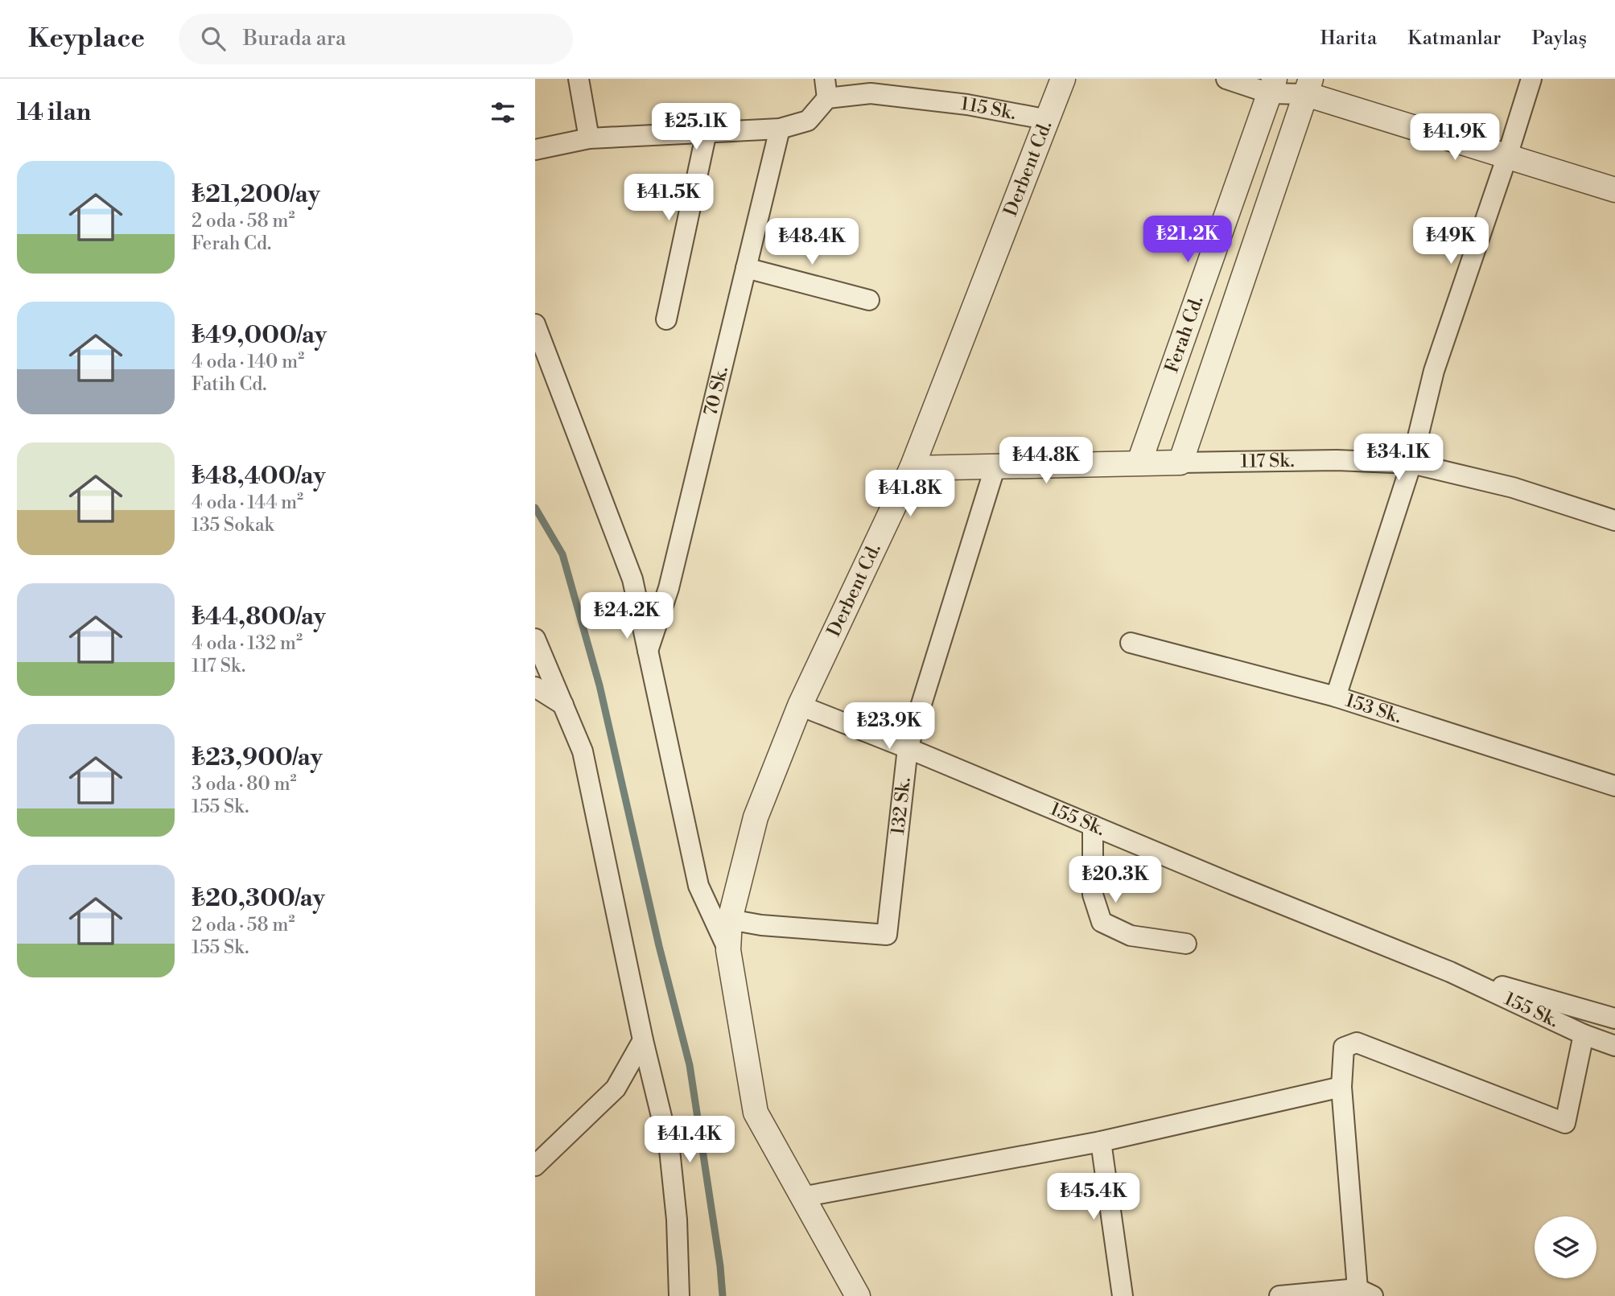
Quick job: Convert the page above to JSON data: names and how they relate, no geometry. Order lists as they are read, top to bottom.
{
  "streets": {
    "street": [
      "115 Sk.",
      "Derbent Cd.",
      "Ferah Cd.",
      "70 Sk.",
      "117 Sk.",
      "153 Sk.",
      "132 Sk.",
      "155 Sk."
    ]
  },
  "crossings": [
    ["115 Sk.", "Derbent Cd."],
    ["115 Sk.", "70 Sk."],
    ["Derbent Cd.", "117 Sk."],
    ["Derbent Cd.", "132 Sk."],
    ["Derbent Cd.", "155 Sk."],
    ["Ferah Cd.", "117 Sk."],
    ["117 Sk.", "132 Sk."],
    ["132 Sk.", "155 Sk."]
  ],
  "page": {
    "header": "Keyplace",
    "search": "Burada ara",
    "nav": ["Harita", "Katmanlar", "Paylaş"],
    "heading": "14 ilan",
    "price": [
      "₺25.1K",
      "₺41.9K",
      "₺41.5K",
      "₺21.2K",
      "₺49K",
      "₺48.4K",
      "₺34.1K",
      "₺44.8K",
      "₺41.8K",
      "₺24.2K",
      "₺23.9K",
      "₺20.3K",
      "₺41.4K",
      "₺45.4K"
    ],
    "list": [
      {
        "name": "₺21,200/ay",
        "note": "2 oda · 58 m² · Ferah Cd."
      },
      {
        "name": "₺49,000/ay",
        "note": "4 oda · 140 m² · Fatih Cd."
      },
      {
        "name": "₺48,400/ay",
        "note": "4 oda · 144 m² · 135 Sokak"
      },
      {
        "name": "₺44,800/ay",
        "note": "4 oda · 132 m² · 117 Sk."
      },
      {
        "name": "₺23,900/ay",
        "note": "3 oda · 80 m² · 155 Sk."
      },
      {
        "name": "₺20,300/ay",
        "note": "2 oda · 58 m² · 155 Sk."
      }
    ]
  }
}
